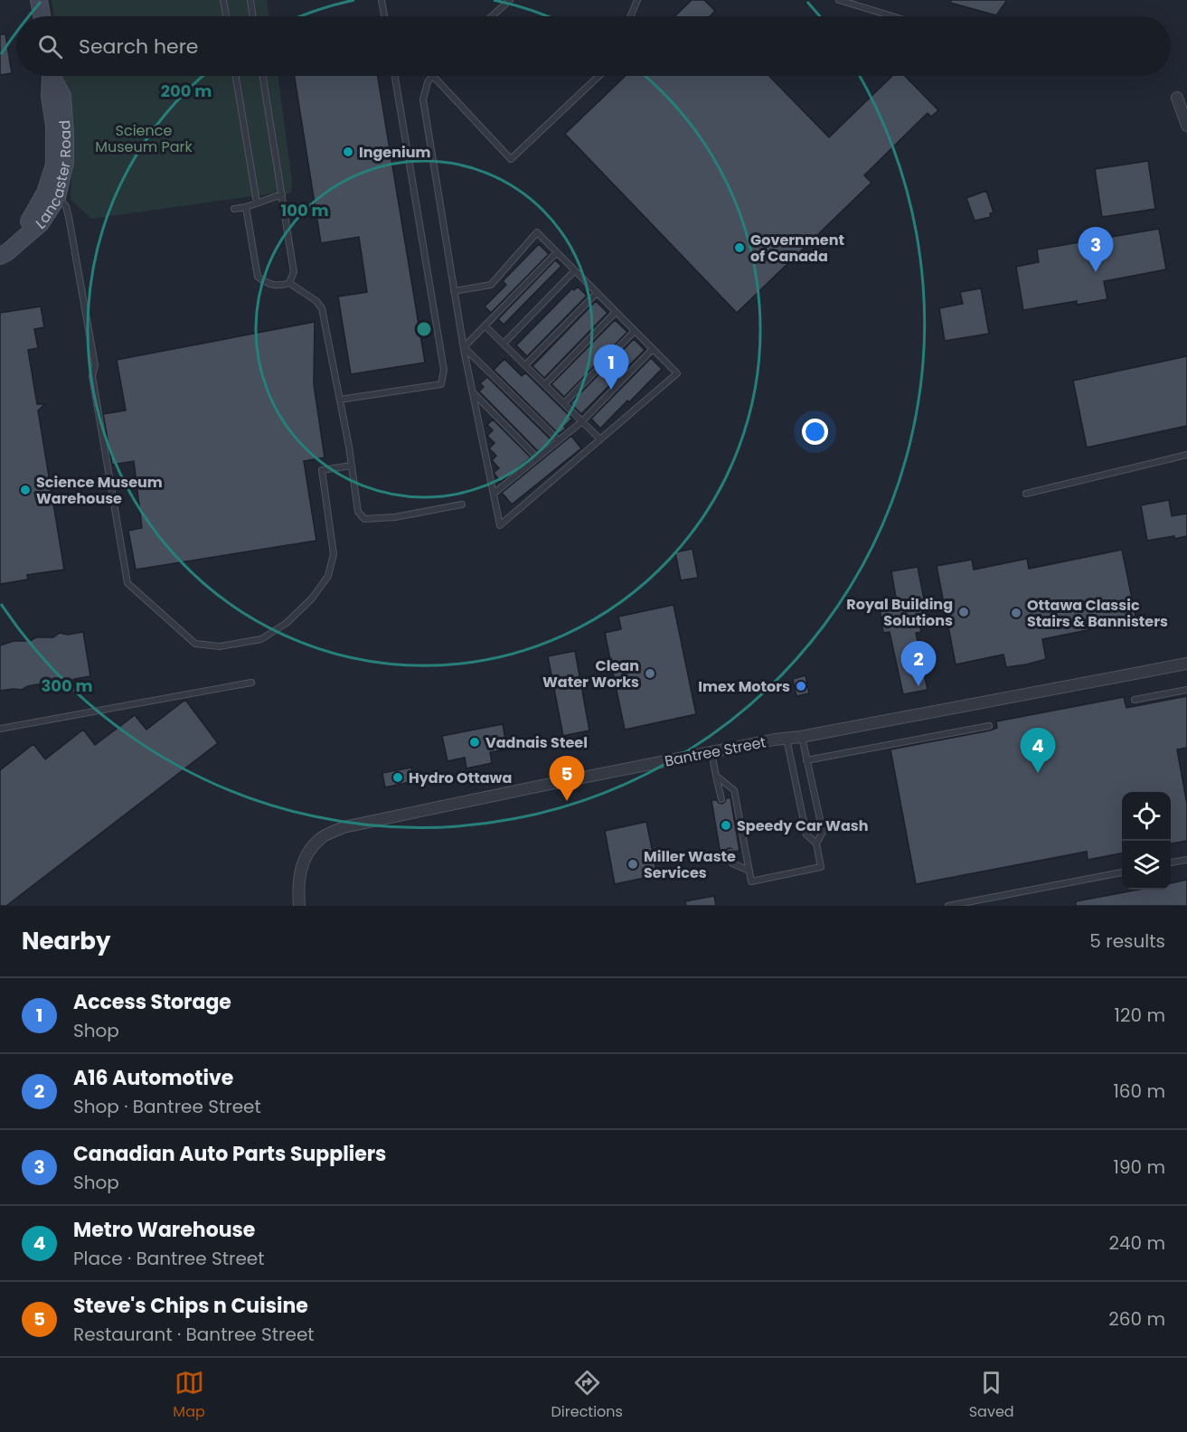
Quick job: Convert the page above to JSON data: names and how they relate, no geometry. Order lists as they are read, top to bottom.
{
  "streets": {
    "street": ["Lancaster Road", "Bantree Street"]
  },
  "parks": ["Science Museum Park"],
  "places": [
    "Ingenium",
    "Government of Canada",
    "Science Museum Warehouse",
    "Royal Building Solutions",
    "Ottawa Classic Stairs & Bannisters",
    "Clean Water Works",
    "Imex Motors",
    "Vadnais Steel",
    "Hydro Ottawa",
    "Speedy Car Wash",
    "Miller Waste Services"
  ],
  "page": {
    "search": "Search here",
    "pins": [
      "3",
      "1",
      "2",
      "4",
      "5"
    ],
    "heading": ["Nearby", "5 results"],
    "list": [
      {
        "mark": "1",
        "name": "Access Storage",
        "note": "Shop",
        "value": "120 m"
      },
      {
        "mark": "2",
        "name": "A16 Automotive",
        "note": "Shop · Bantree Street",
        "value": "160 m"
      },
      {
        "mark": "3",
        "name": "Canadian Auto Parts Suppliers",
        "note": "Shop",
        "value": "190 m"
      },
      {
        "mark": "4",
        "name": "Metro Warehouse",
        "note": "Place · Bantree Street",
        "value": "240 m"
      },
      {
        "mark": "5",
        "name": "Steve's Chips n Cuisine",
        "note": "Restaurant · Bantree Street",
        "value": "260 m"
      }
    ],
    "nav": ["Map", "Directions", "Saved"]
  },
  "rings": ["200 m", "100 m", "300 m"]
}
